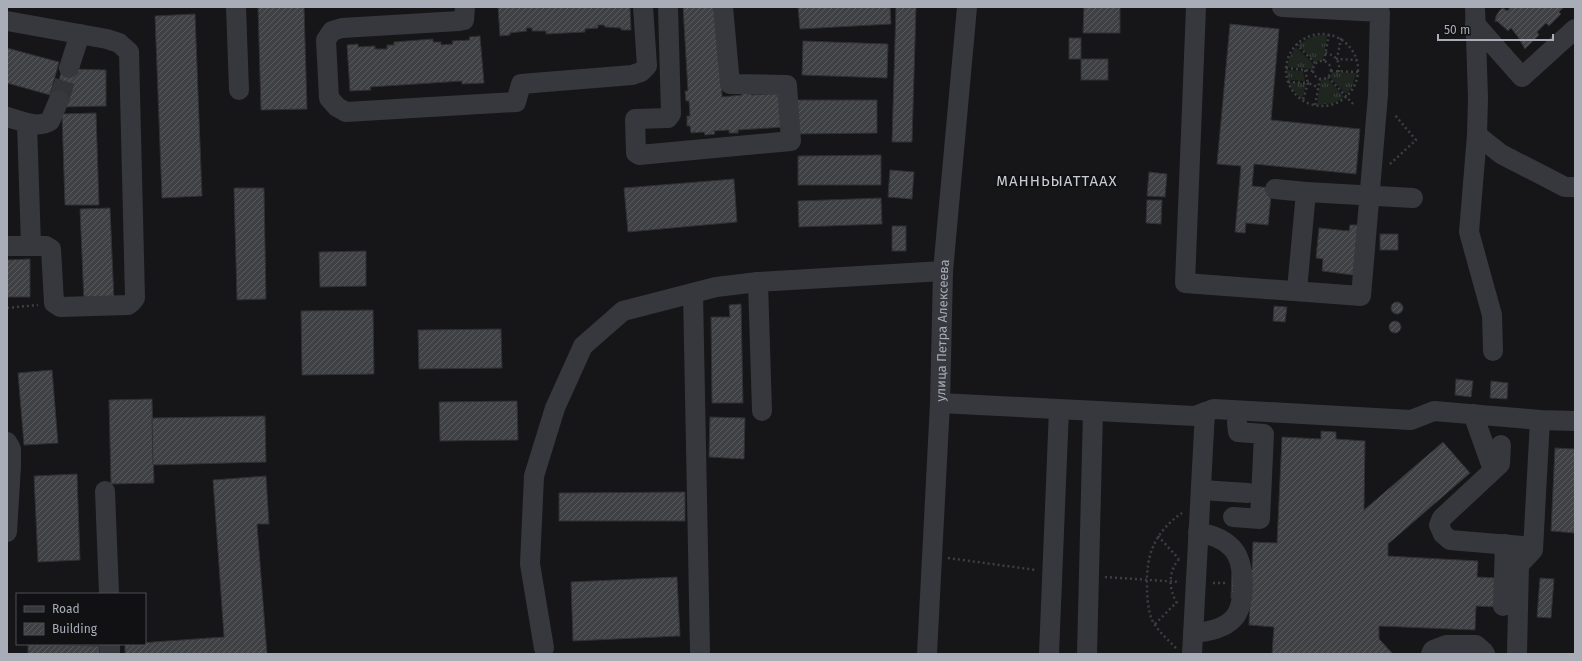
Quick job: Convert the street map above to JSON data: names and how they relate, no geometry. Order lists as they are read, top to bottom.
{
  "streets": {
    "street": ["улица Петра Алексеева"]
  },
  "districts": ["МАННЬЫАТТААХ"],
  "legend": ["Road", "Building"],
  "scale_bar": "50 m"
}
